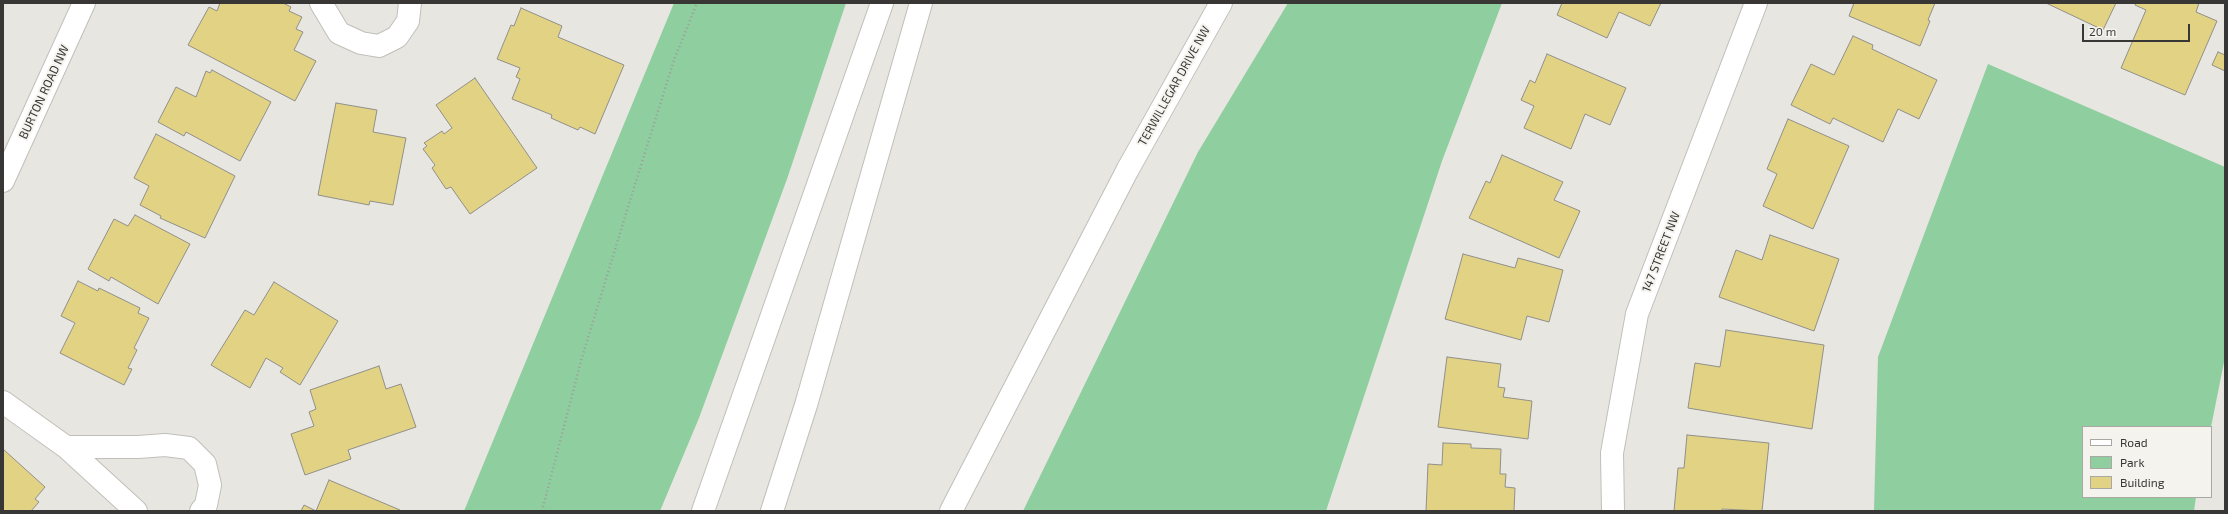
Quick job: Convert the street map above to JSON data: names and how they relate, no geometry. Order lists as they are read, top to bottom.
{
  "streets": {
    "main road": ["TERWILLEGAR DRIVE NW", "BURTON ROAD NW", "147 STREET NW"]
  },
  "legend": ["Road", "Park", "Building"],
  "scale_bar": "20 m"
}
